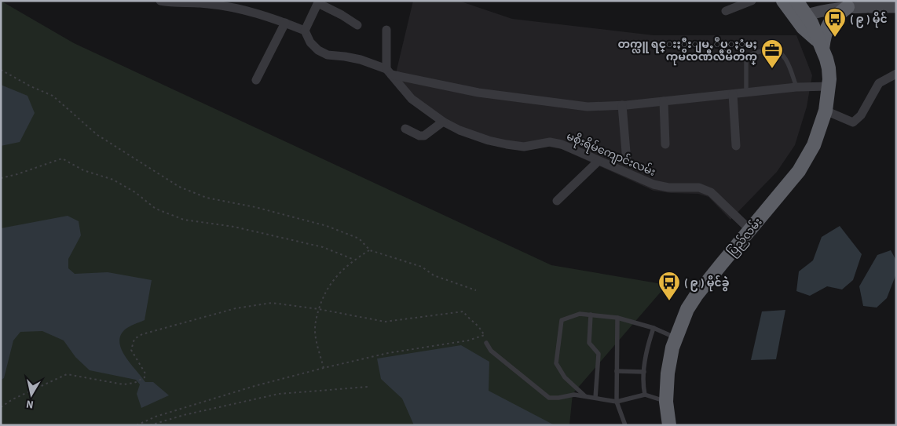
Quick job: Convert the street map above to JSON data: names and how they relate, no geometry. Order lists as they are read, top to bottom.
{
  "streets": {
    "highway": ["ပြည်လမ်း"],
    "street": ["မစိုးရိမ်ကျောင်းလမ်း"]
  },
  "crossings": [
    ["မစိုးရိမ်ကျောင်းလမ်း", "ပြည်လမ်း"]
  ],
  "places": {
    "bus stop": ["( ၉ ) မိုင်", "( ၉ ) မိုင်ခွဲ"],
    "office": ["တက္လူ ရင္းႏွီးျမႇဳပ္ႏွံမႈ ကုမၸဏီလီမိတက္"]
  },
  "north": "bottom"
}
